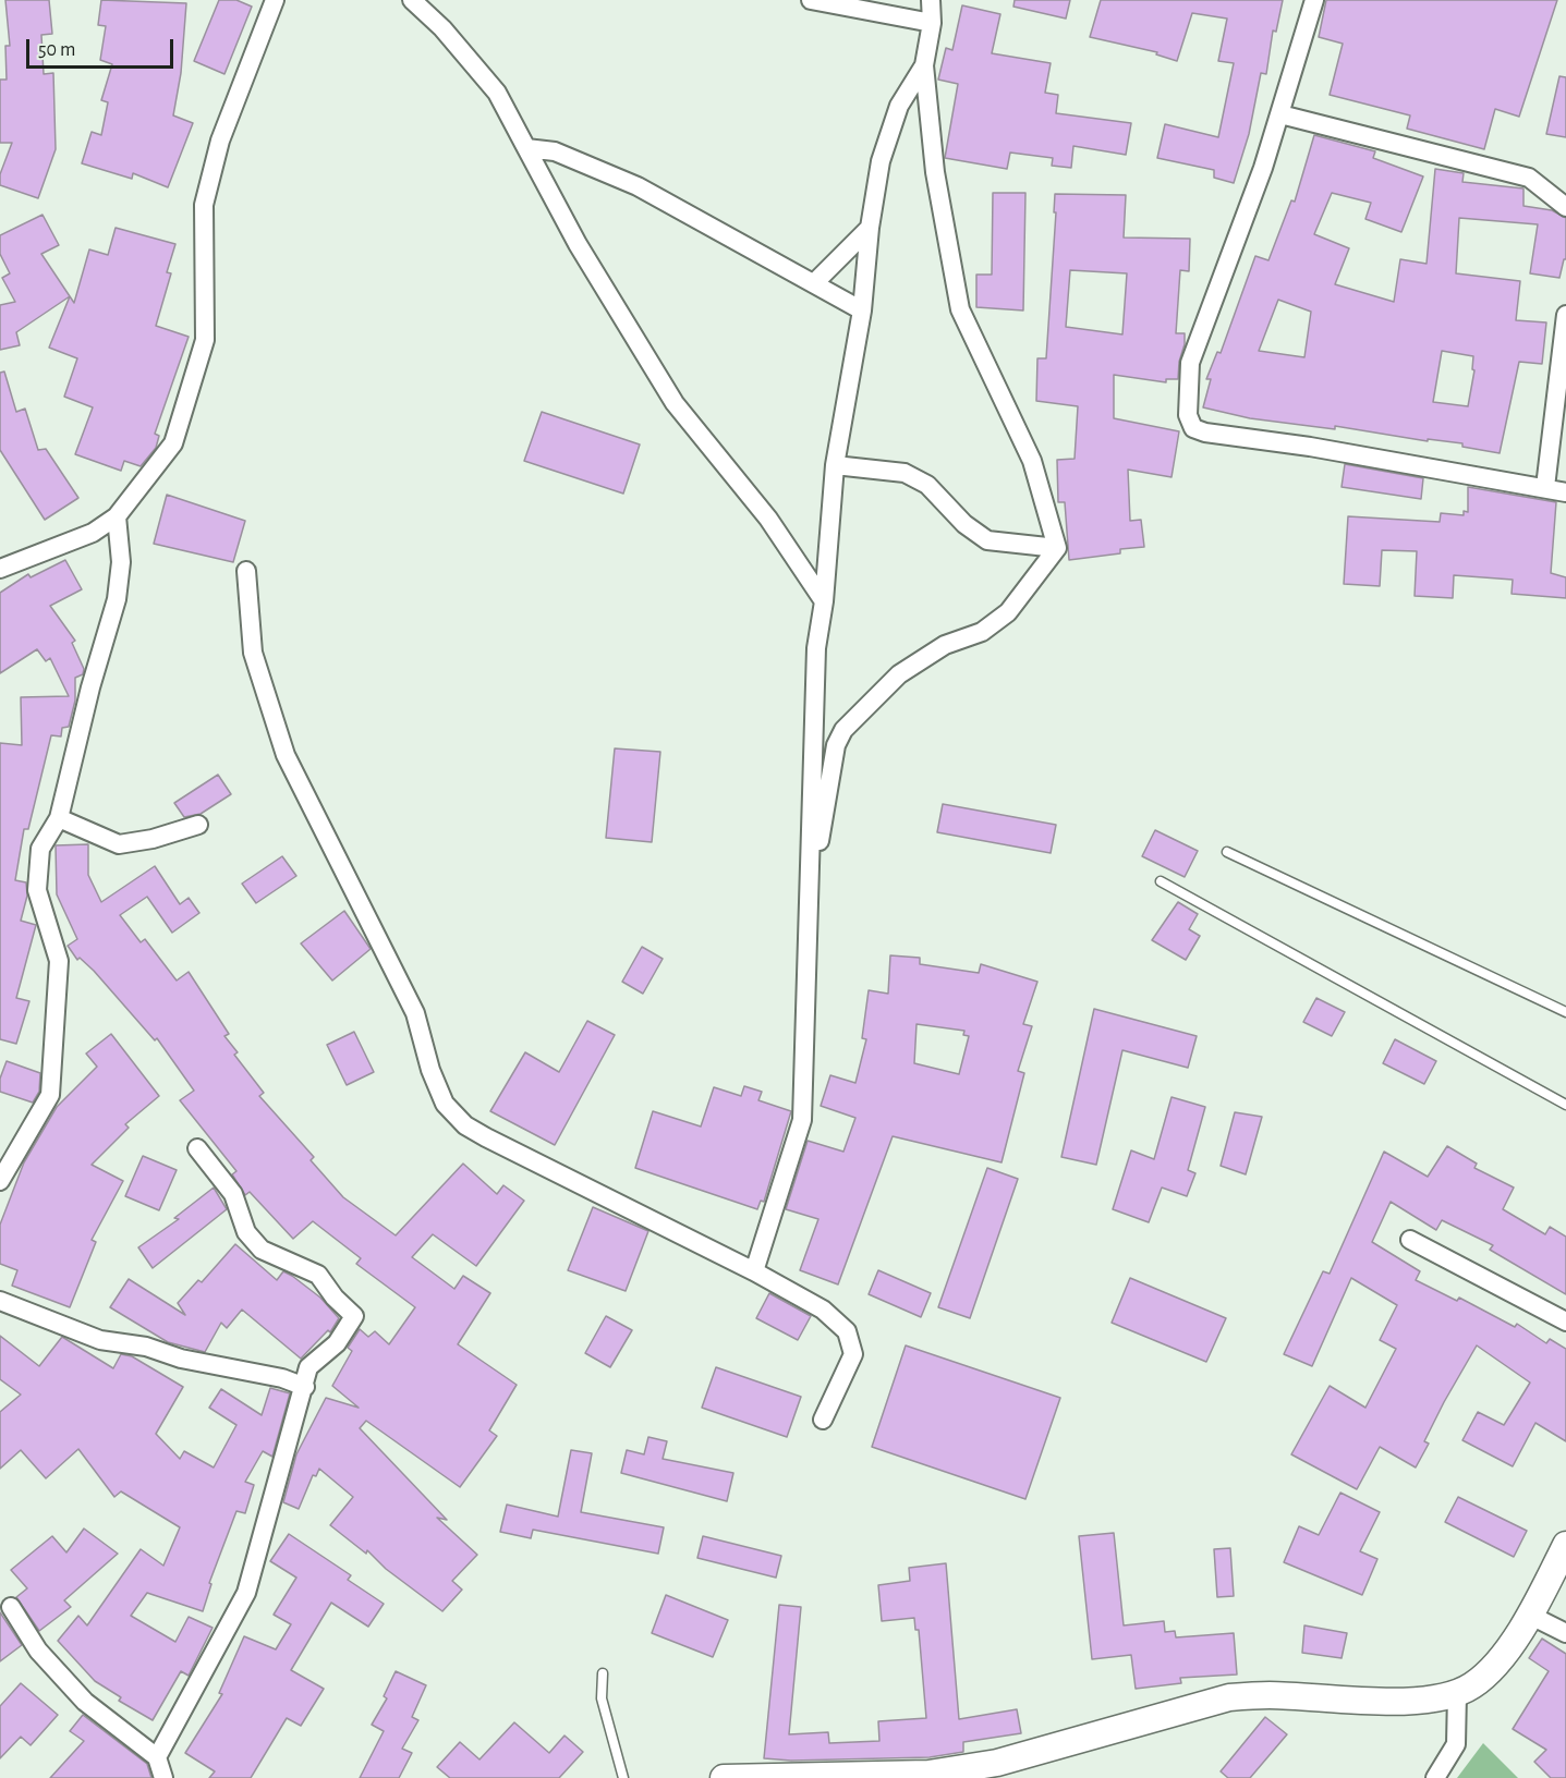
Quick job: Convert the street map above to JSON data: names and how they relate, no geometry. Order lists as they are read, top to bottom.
{
  "scale_bar": "50 m"
}
